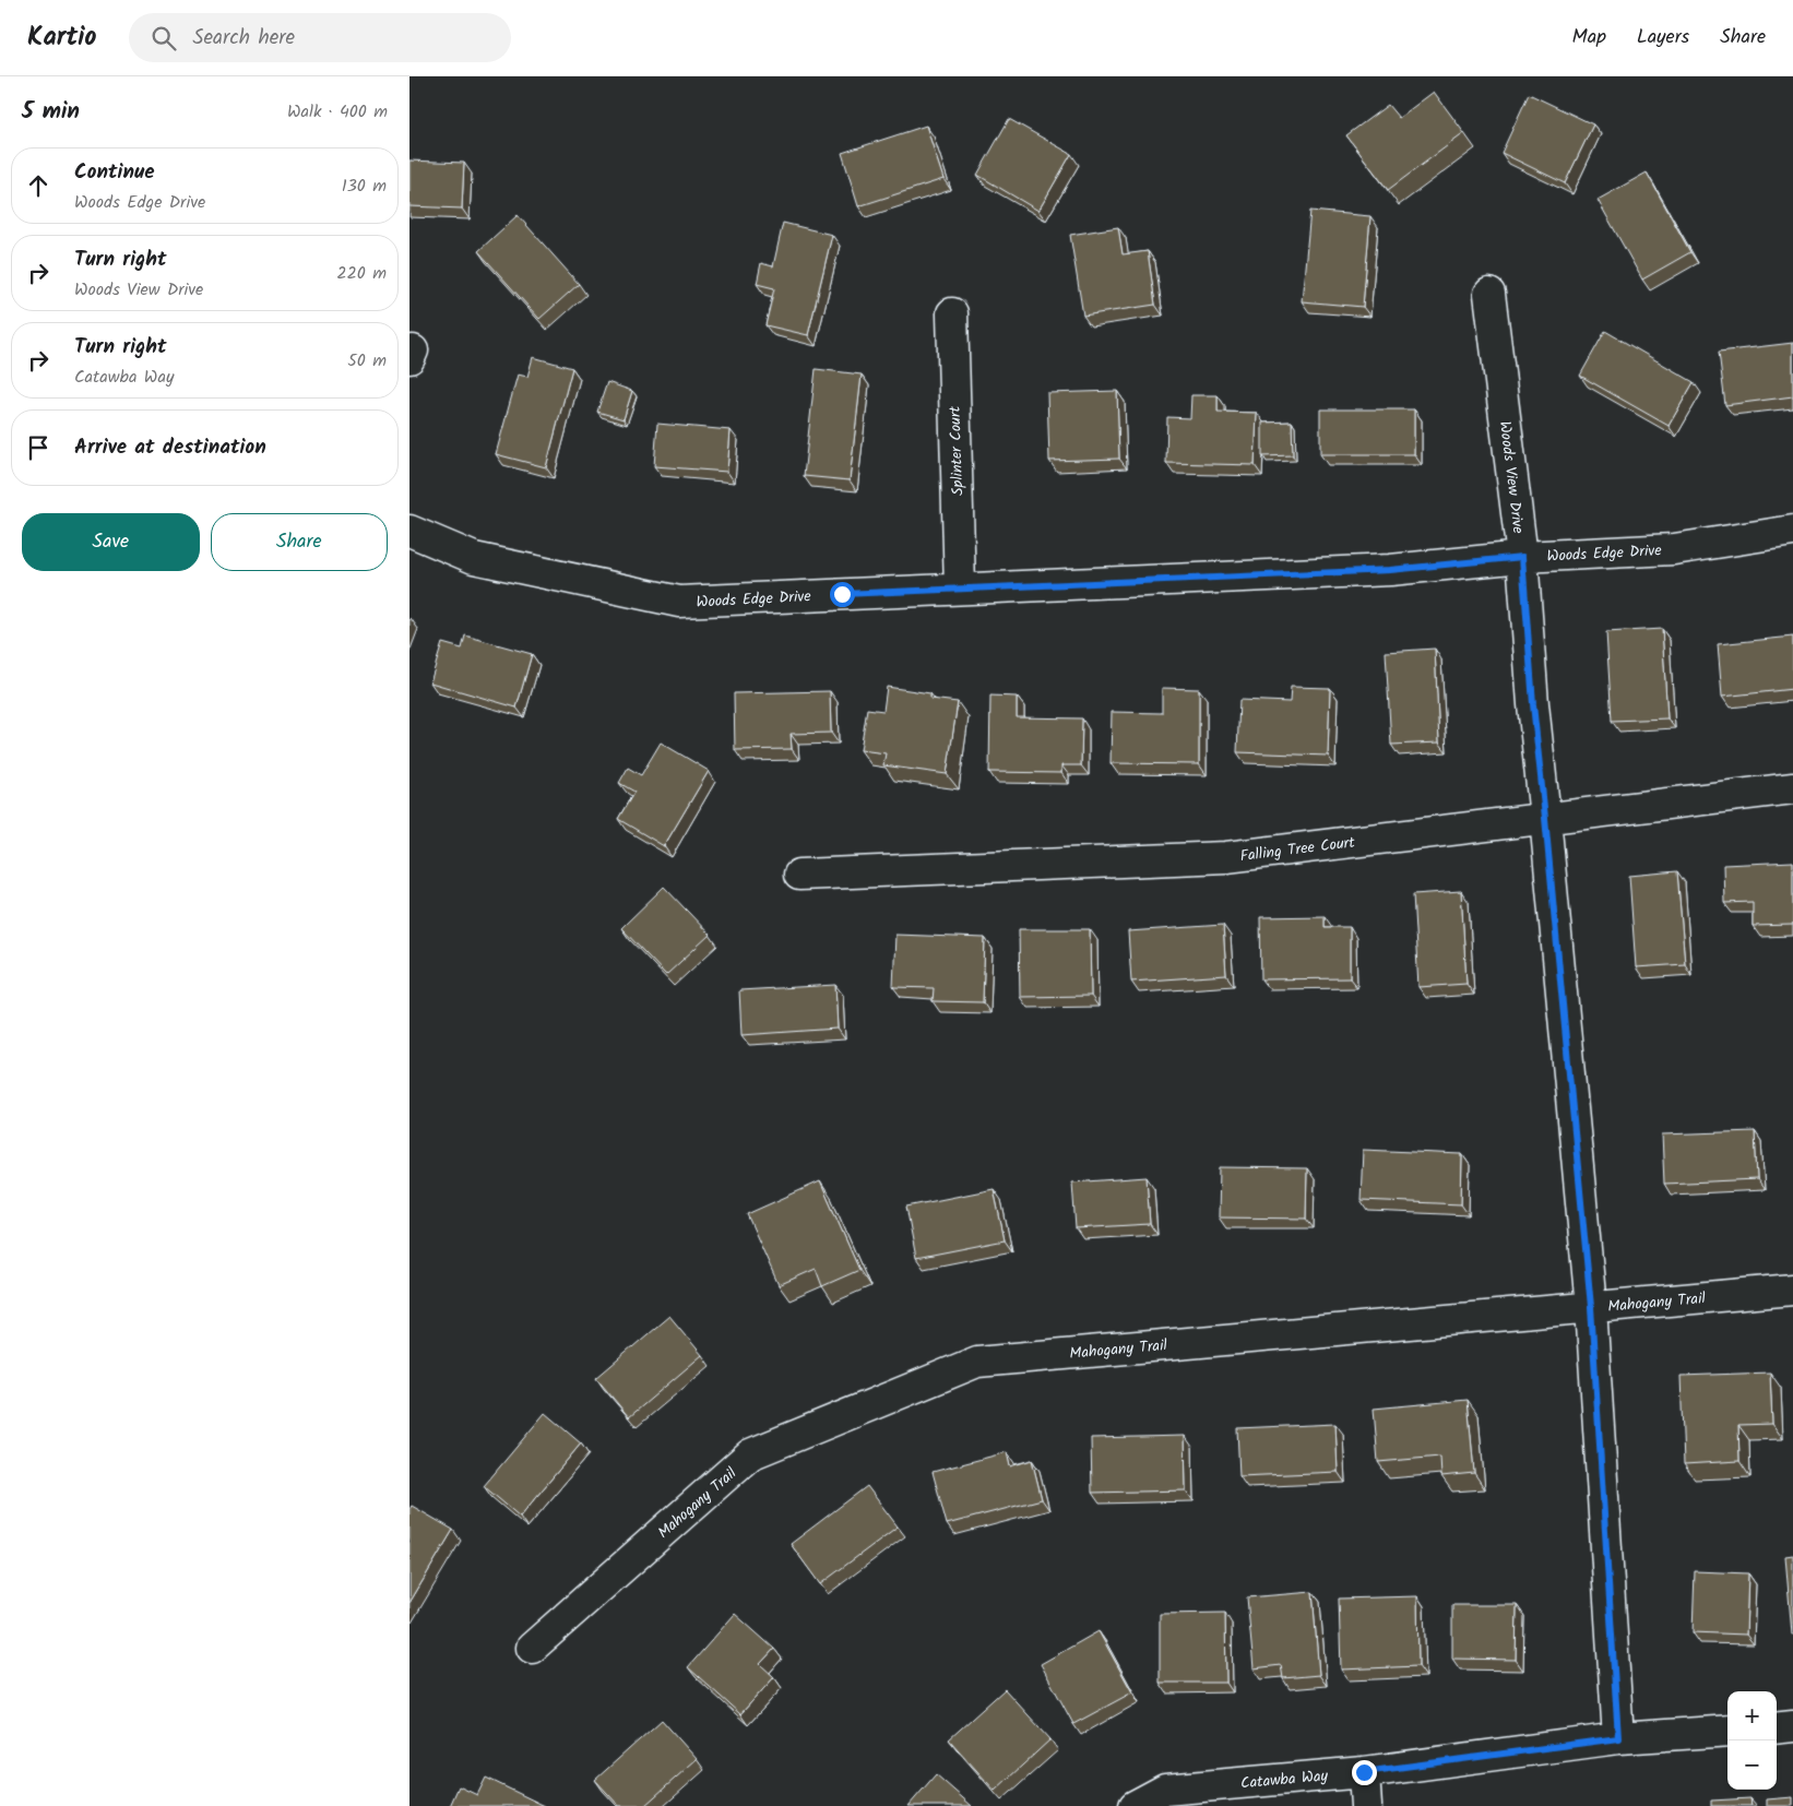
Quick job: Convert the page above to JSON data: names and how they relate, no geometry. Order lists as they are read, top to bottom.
{
  "streets": {
    "street": [
      "Splinter Court",
      "Woods View Drive",
      "Woods Edge Drive",
      "Falling Tree Court",
      "Mahogany Trail",
      "Catawba Way"
    ]
  },
  "crossings": [
    ["Splinter Court", "Woods Edge Drive"],
    ["Woods View Drive", "Woods Edge Drive"],
    ["Woods View Drive", "Falling Tree Court"],
    ["Woods View Drive", "Mahogany Trail"],
    ["Woods View Drive", "Catawba Way"]
  ],
  "page": {
    "header": "Kartio",
    "search": "Search here",
    "nav": ["Map", "Layers", "Share"],
    "heading": ["5 min", "Walk · 400 m"],
    "list": [
      ["Continue", "Woods Edge Drive", "130 m"],
      ["Turn right", "Woods View Drive", "220 m"],
      ["Turn right", "Catawba Way", "50 m"],
      "Arrive at destination"
    ],
    "buttons": ["Save", "Share"],
    "map_buttons": ["+", "−"]
  }
}
